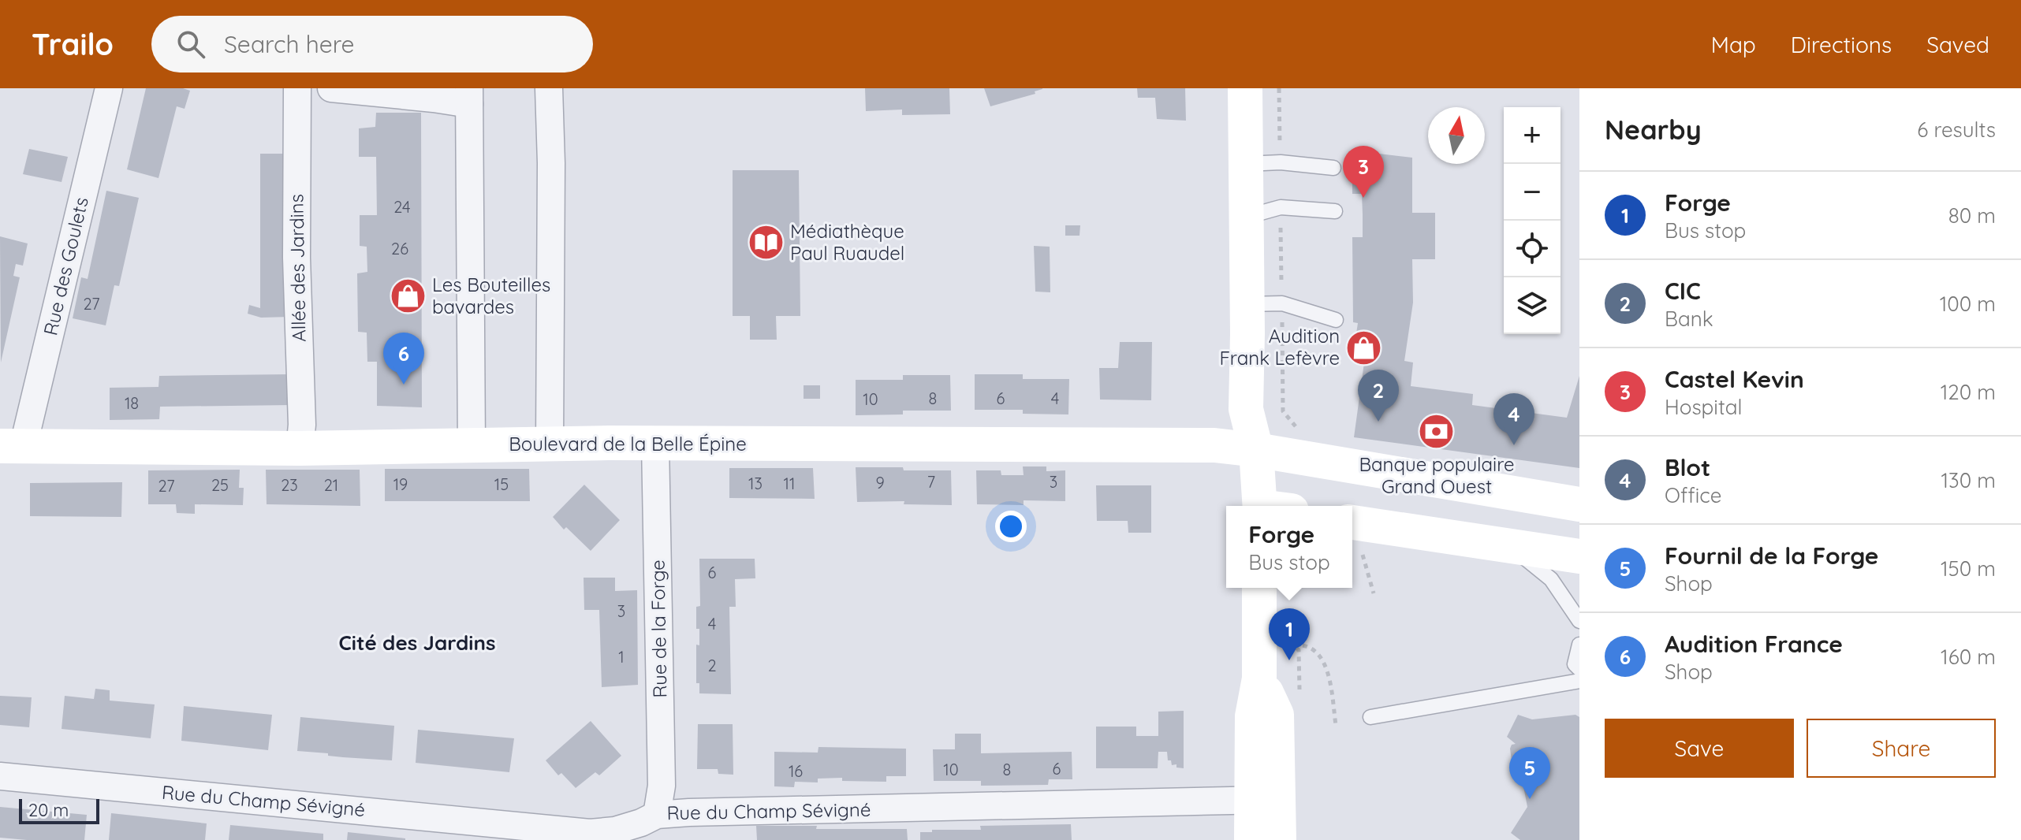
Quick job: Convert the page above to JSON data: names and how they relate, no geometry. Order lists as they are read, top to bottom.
{
  "streets": {
    "street": [
      "Rue des Goulets",
      "Allée des Jardins",
      "Boulevard de la Belle Épine",
      "Rue de la Forge",
      "Rue du Champ Sévigné"
    ]
  },
  "crossings": [
    ["Rue des Goulets", "Boulevard de la Belle Épine"],
    ["Allée des Jardins", "Boulevard de la Belle Épine"],
    ["Boulevard de la Belle Épine", "Rue de la Forge"],
    ["Rue de la Forge", "Rue du Champ Sévigné"]
  ],
  "districts": ["Cité des Jardins"],
  "places": {
    "library": ["Médiathèque Paul Ruaudel"],
    "shop": ["Les Bouteilles bavardes", "Audition Frank Lefèvre"],
    "bank": ["Banque populaire Grand Ouest"]
  },
  "house_numbers": [
    "24",
    "26",
    "27",
    "8",
    "6",
    "4",
    "10",
    "18",
    "7",
    "3",
    "9",
    "13",
    "11",
    "19",
    "15",
    "25",
    "23",
    "21",
    "27",
    "6",
    "3",
    "4",
    "1",
    "2",
    "6",
    "10",
    "8",
    "16"
  ],
  "scale_bar": "20 m",
  "north": "top",
  "page": {
    "header": "Trailo",
    "search": "Search here",
    "nav": ["Map", "Directions", "Saved"],
    "heading": ["Nearby", "6 results"],
    "map_buttons": ["+", "−"],
    "pins": [
      "3",
      "6",
      "2",
      "4",
      "1",
      "5"
    ],
    "list": [
      {
        "mark": "1",
        "name": "Forge",
        "note": "Bus stop",
        "value": "80 m"
      },
      {
        "mark": "2",
        "name": "CIC",
        "note": "Bank",
        "value": "100 m"
      },
      {
        "mark": "3",
        "name": "Castel Kevin",
        "note": "Hospital",
        "value": "120 m"
      },
      {
        "mark": "4",
        "name": "Blot",
        "note": "Office",
        "value": "130 m"
      },
      {
        "mark": "5",
        "name": "Fournil de la Forge",
        "note": "Shop",
        "value": "150 m"
      },
      {
        "mark": "6",
        "name": "Audition France",
        "note": "Shop",
        "value": "160 m"
      }
    ],
    "popup": ["Forge", "Bus stop"],
    "buttons": ["Save", "Share"],
    "scale": "20 m"
  }
}
